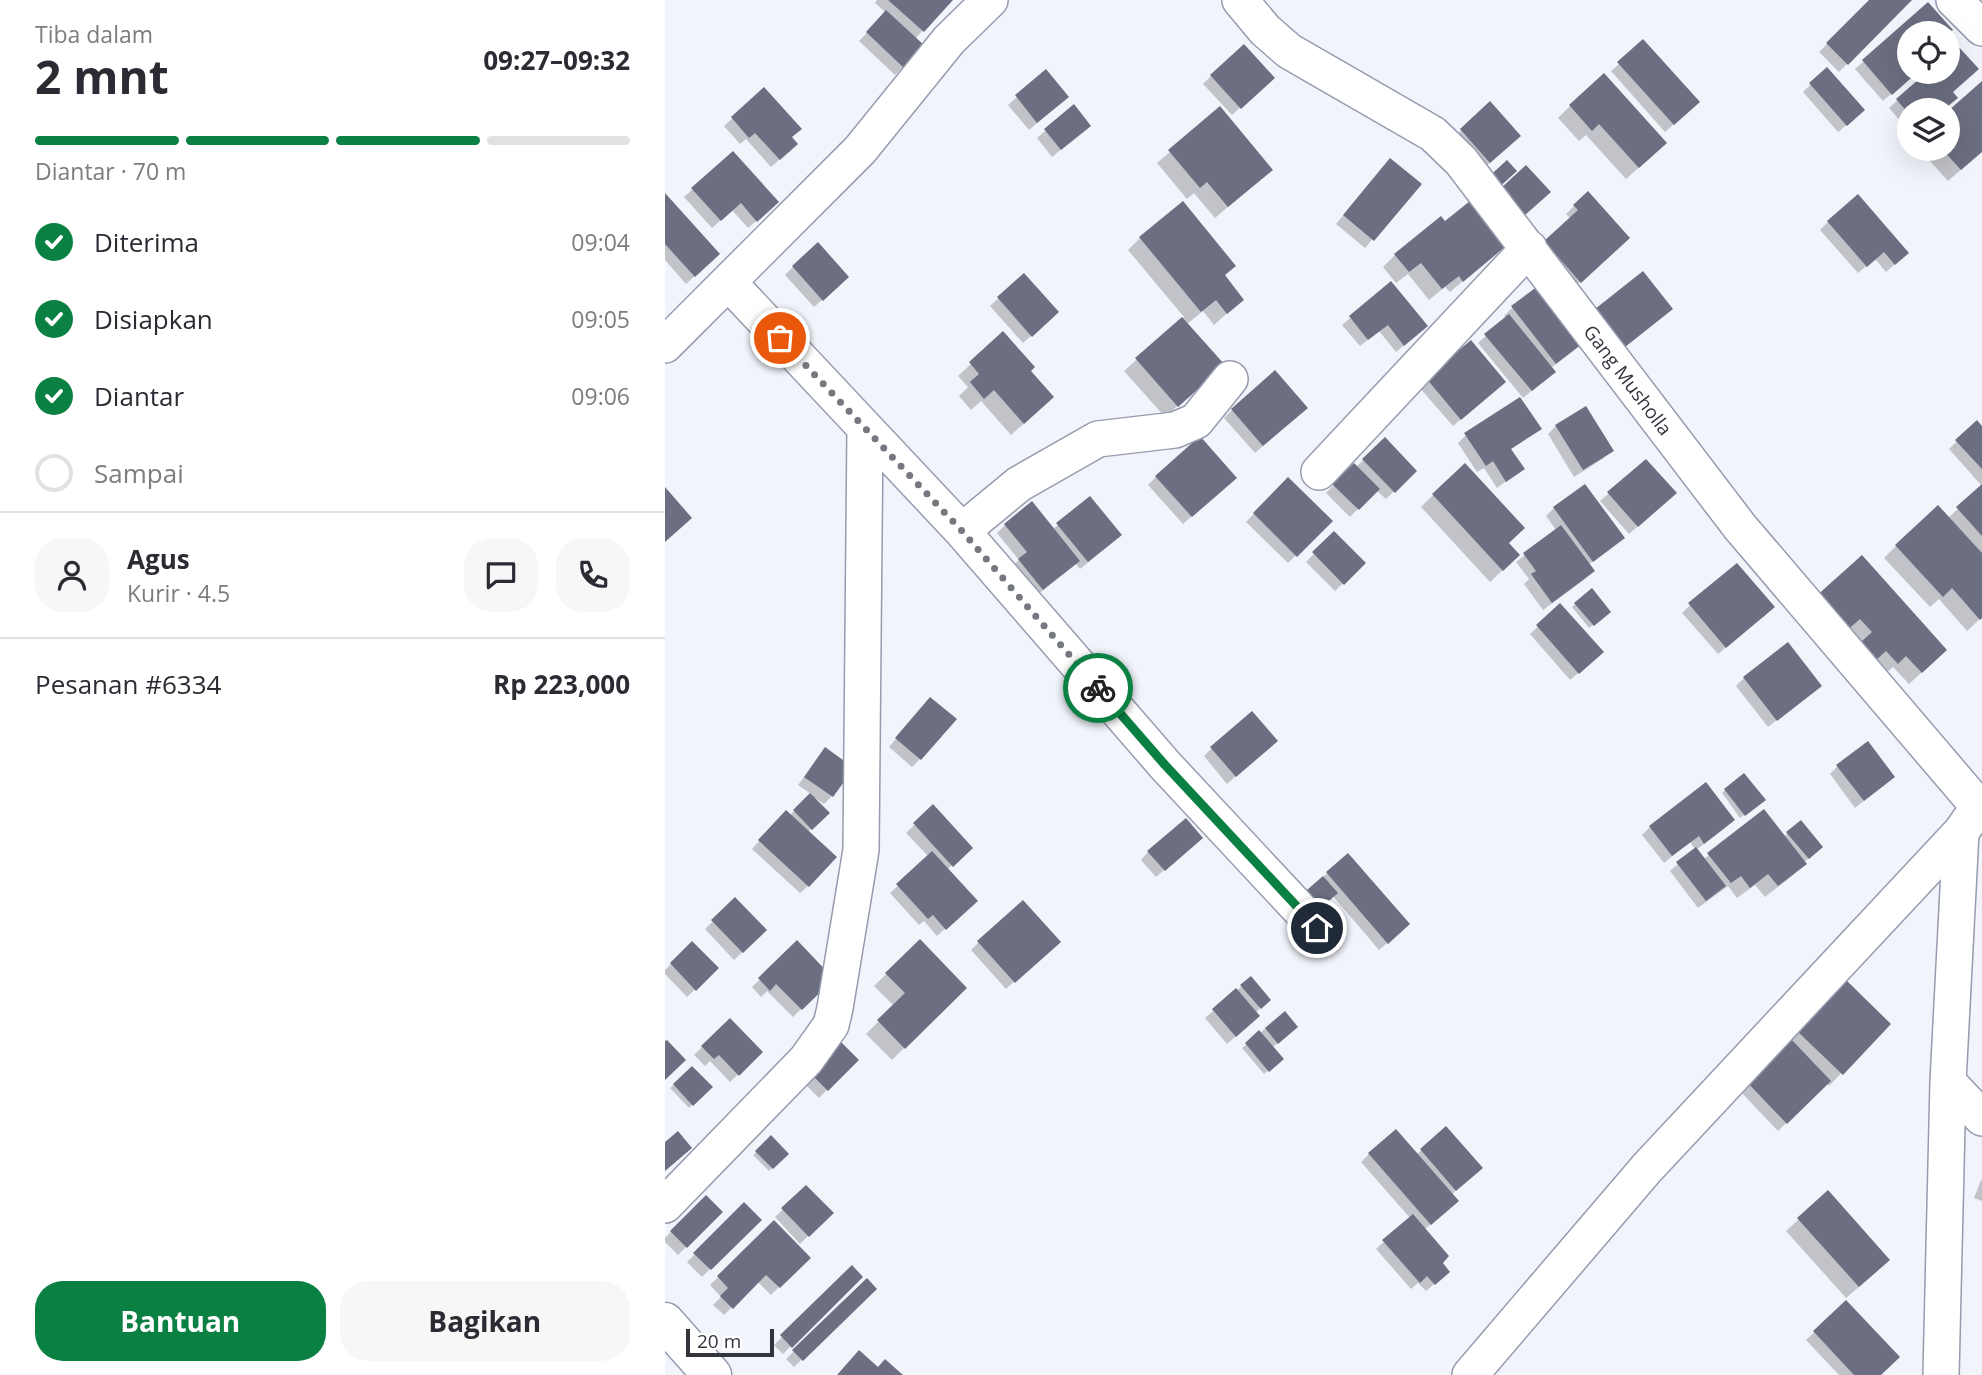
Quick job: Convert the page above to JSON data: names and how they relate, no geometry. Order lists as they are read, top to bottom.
{
  "streets": {
    "street": ["Gang Musholla"]
  },
  "scale_bar": "20 m",
  "page": {
    "heading": ["2 mnt", "Tiba dalam", "09:27–09:32"],
    "panel": [
      "Agus",
      "Kurir · 4.5",
      "Pesanan #6334",
      "Rp 223,000"
    ],
    "bar": "Diantar · 70 m",
    "list": [
      ["Diterima", "09:04"],
      ["Disiapkan", "09:05"],
      ["Diantar", "09:06"],
      "Sampai"
    ],
    "buttons": ["Bantuan", "Bagikan"],
    "scale": "20 m"
  }
}
